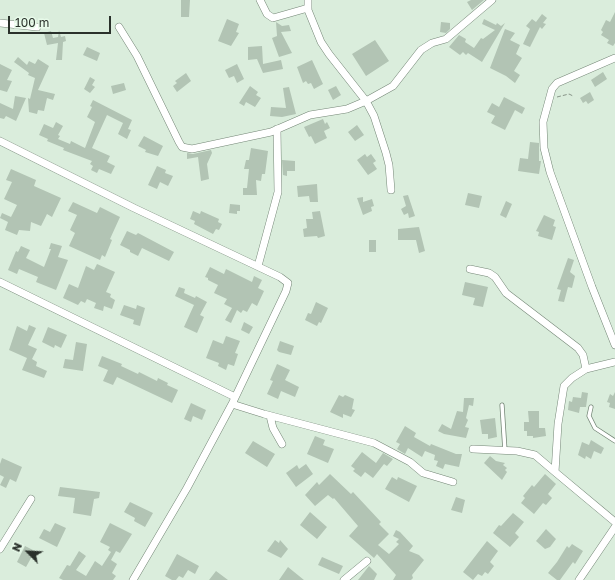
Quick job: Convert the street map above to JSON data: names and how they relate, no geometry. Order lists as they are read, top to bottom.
{
  "scale_bar": "100 m",
  "north": "top left"
}
